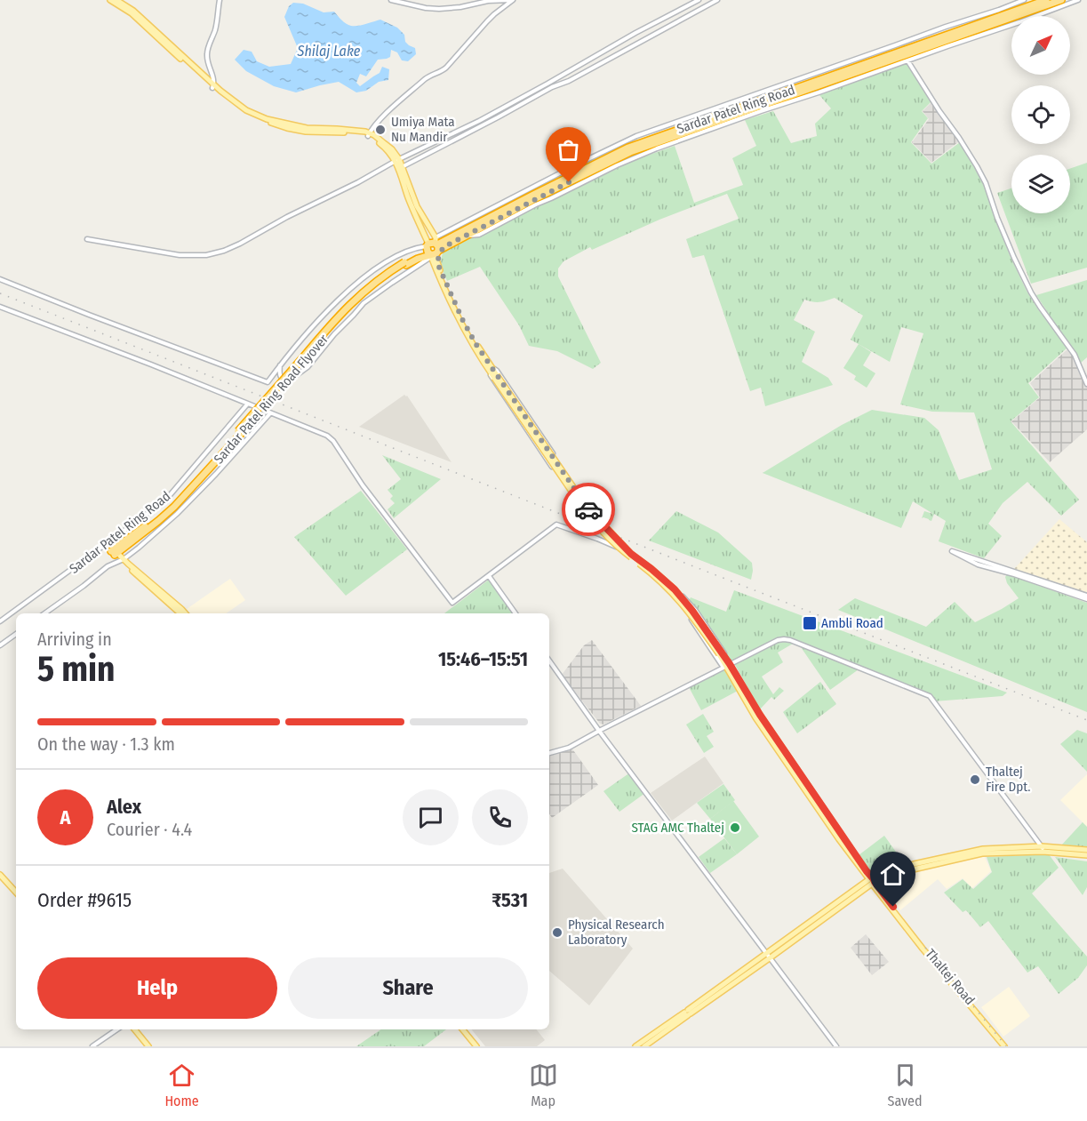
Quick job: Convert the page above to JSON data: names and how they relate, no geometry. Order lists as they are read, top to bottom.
{
  "streets": {
    "highway": ["Sardar Patel Ring Road", "Sardar Patel Ring Road Flyover"],
    "main road": ["Thaltej Road"]
  },
  "crossings": [
    ["Sardar Patel Ring Road", "Sardar Patel Ring Road Flyover"]
  ],
  "water": ["Shilaj Lake"],
  "places": {
    "other": [
      "Umiya Mata Nu Mandir",
      "Thaltej Fire Dpt.",
      "STAG AMC Thaltej",
      "Physical Research Laboratory"
    ],
    "transit": ["Ambli Road"]
  },
  "north": "top right",
  "page": {
    "heading": ["5 min", "Arriving in", "15:46–15:51"],
    "panel": [
      "Alex",
      "Courier · 4.4",
      "Order #9615",
      "₹531"
    ],
    "bar": "On the way · 1.3 km",
    "round": "A",
    "buttons": ["Help", "Share"],
    "tabs": ["Home", "Map", "Saved"]
  }
}
